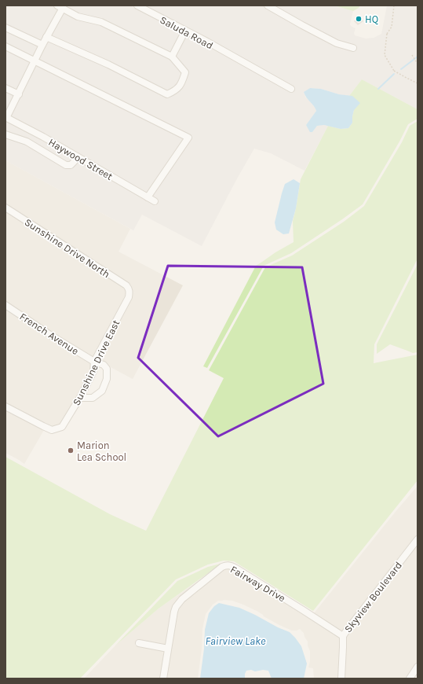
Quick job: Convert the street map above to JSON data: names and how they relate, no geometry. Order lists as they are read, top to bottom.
{
  "streets": {
    "street": [
      "Saluda Road",
      "Haywood Street",
      "Sunshine Drive North",
      "French Avenue",
      "Sunshine Drive East",
      "Fairway Drive",
      "Skyview Boulevard"
    ]
  },
  "crossings": [
    ["Sunshine Drive North", "Sunshine Drive East"],
    ["French Avenue", "Sunshine Drive East"],
    ["Fairway Drive", "Skyview Boulevard"]
  ],
  "water": ["Fairview Lake"],
  "places": ["HQ", "Marion Lea School"]
}
